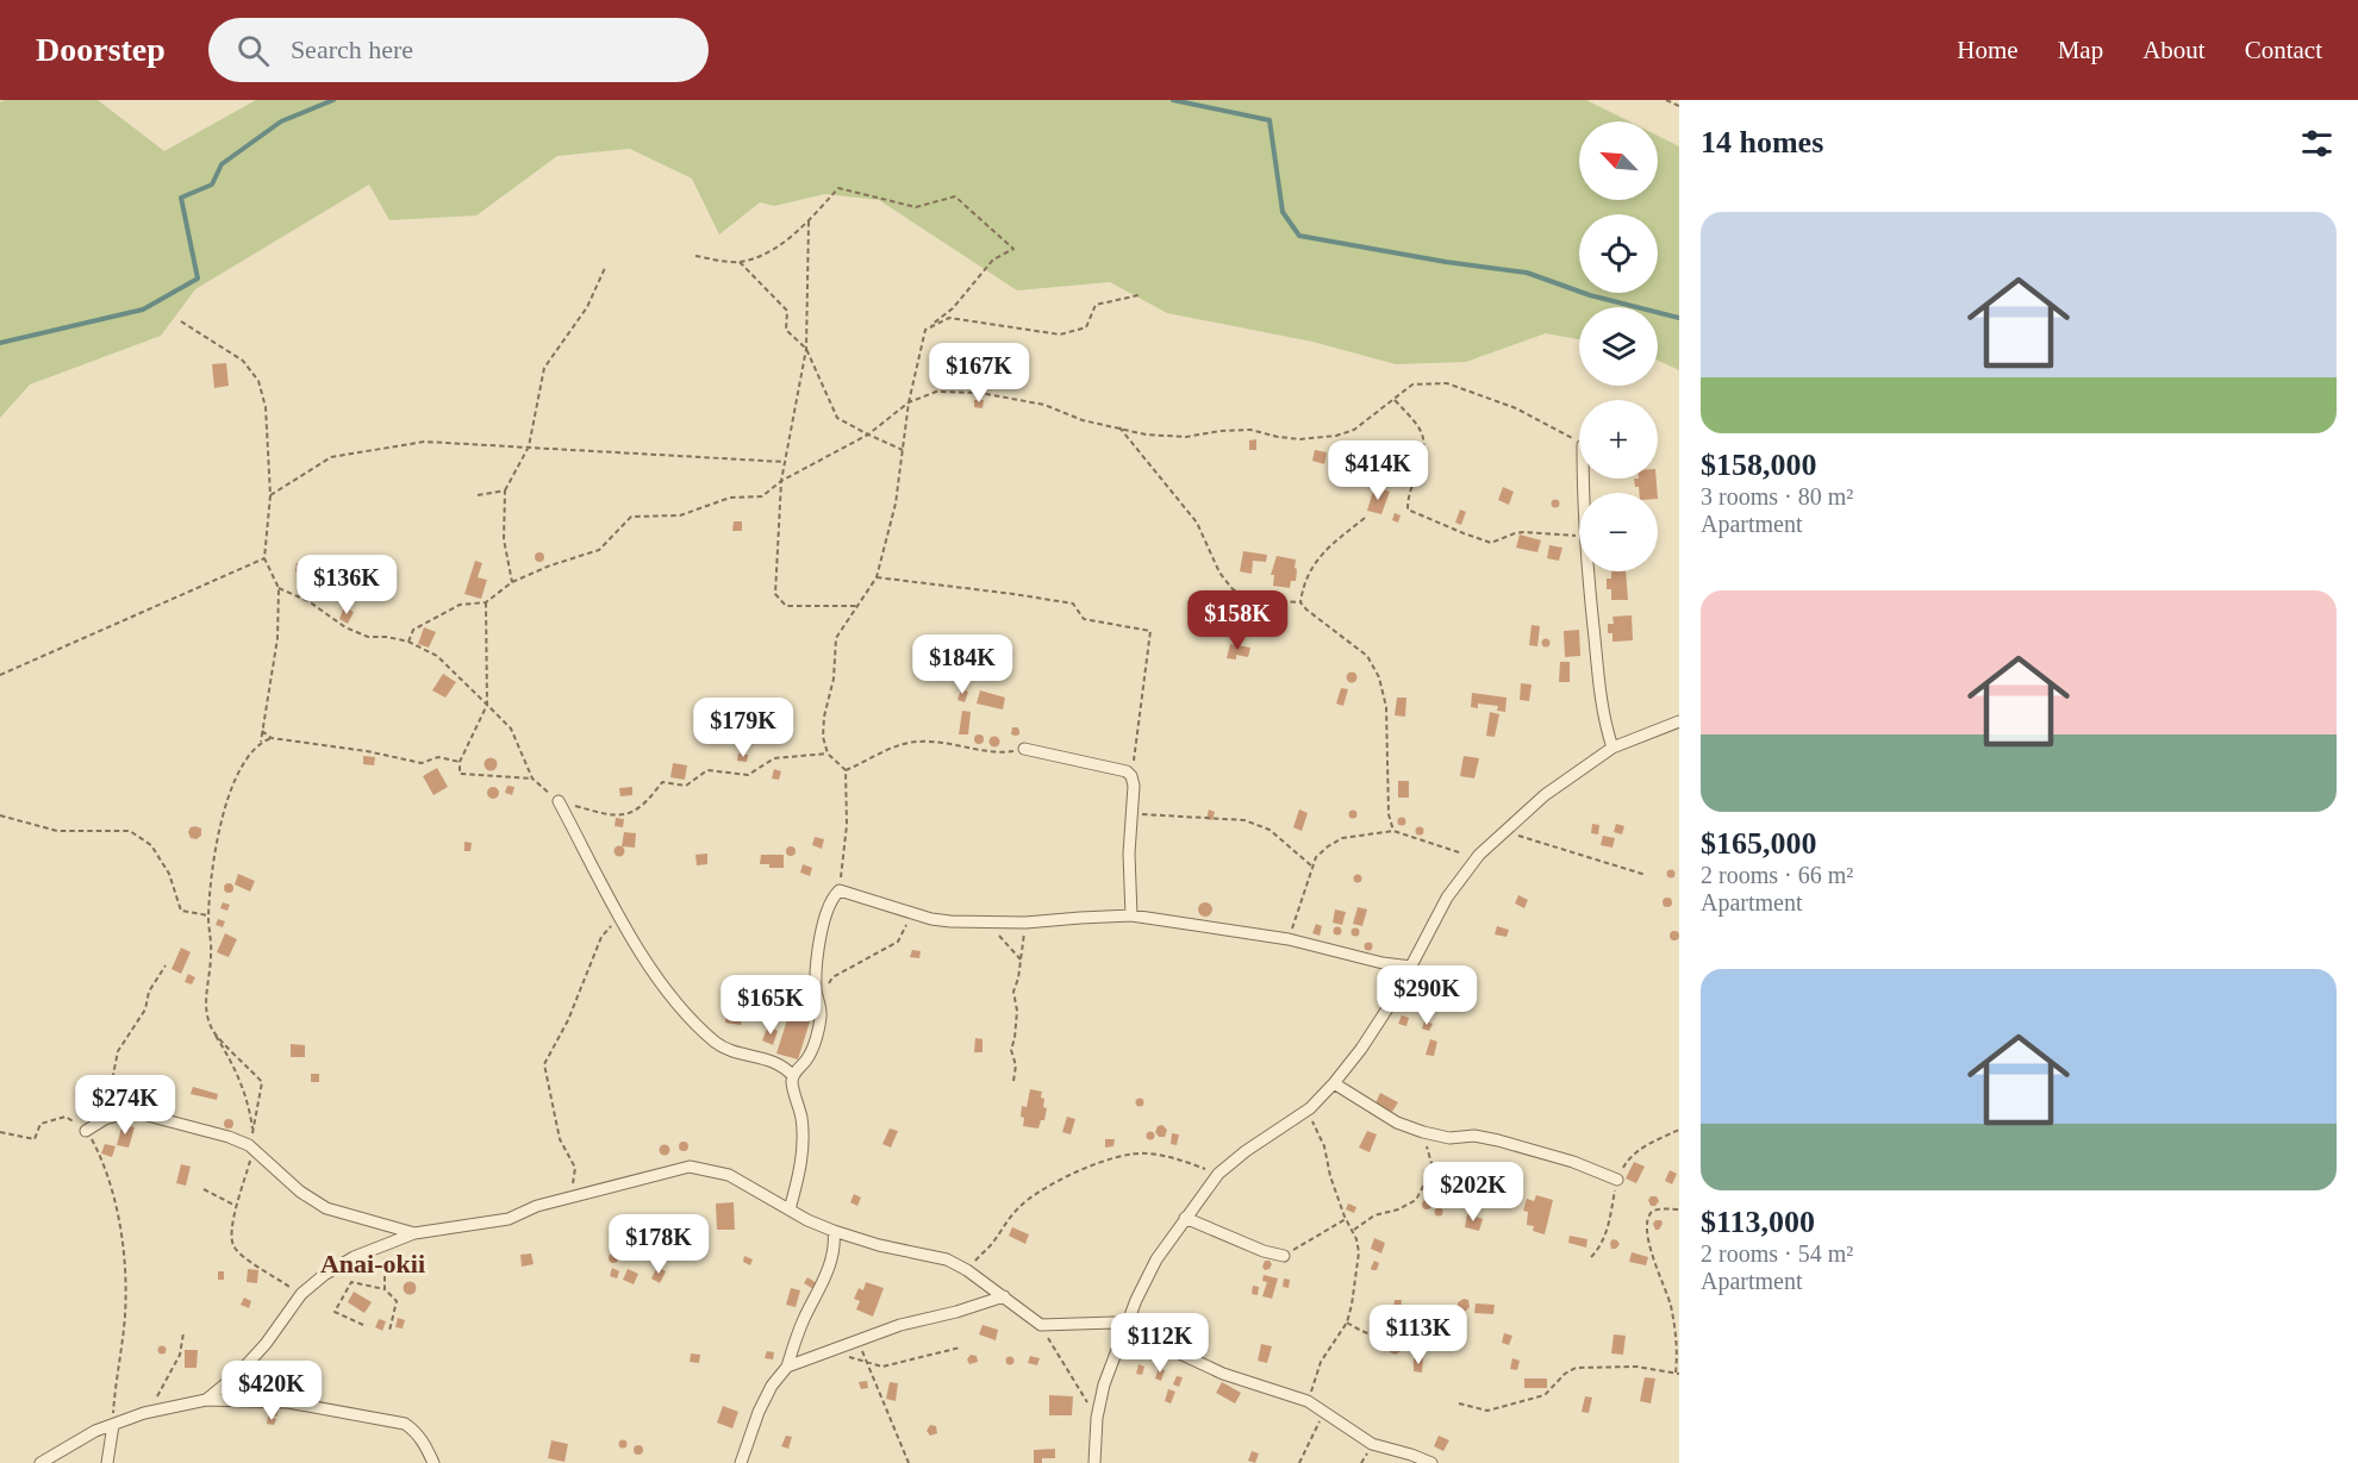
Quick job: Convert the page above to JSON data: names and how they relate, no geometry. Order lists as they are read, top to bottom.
{
  "districts": ["Anai-okii"],
  "north": "top left",
  "page": {
    "header": "Doorstep",
    "search": "Search here",
    "nav": [
      "Home",
      "Map",
      "About",
      "Contact"
    ],
    "heading": "14 homes",
    "map_buttons": ["+", "−"],
    "list": [
      {
        "name": "$158,000",
        "note": "3 rooms · 80 m² · Apartment"
      },
      {
        "name": "$165,000",
        "note": "2 rooms · 66 m² · Apartment"
      },
      {
        "name": "$113,000",
        "note": "2 rooms · 54 m² · Apartment"
      }
    ],
    "price": [
      "$167K",
      "$414K",
      "$136K",
      "$158K",
      "$184K",
      "$179K",
      "$290K",
      "$165K",
      "$274K",
      "$202K",
      "$178K",
      "$113K",
      "$112K",
      "$420K"
    ]
  }
}
